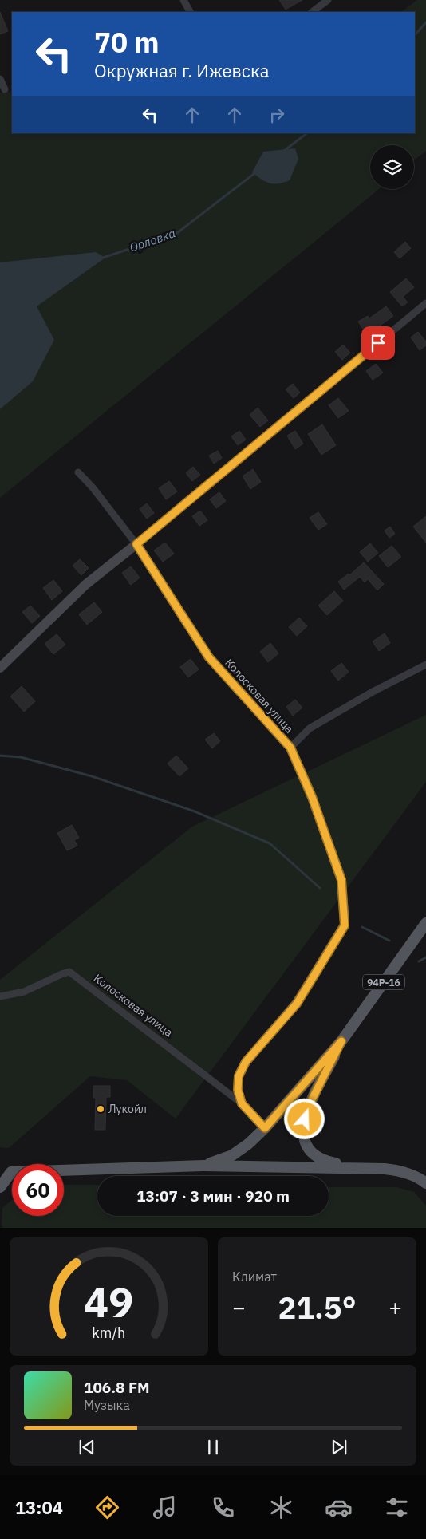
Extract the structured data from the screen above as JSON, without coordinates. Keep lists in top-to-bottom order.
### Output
{
  "streets": {
    "main road": ["94Р-16"],
    "street": ["Колосковая улица"]
  },
  "crossings": [
    ["Колосковая улица", "94Р-16"]
  ],
  "water": ["Орловка"],
  "places": ["Лукойл"],
  "page": {
    "turn": ["70 m", "Окружная г. Ижевска"],
    "limit": "60",
    "trip": "13:07 · 3 мин · 920 m",
    "tile": "Климат",
    "heat": ["−", "21.5°", "+"],
    "song": ["106.8 FM", "Музыка"],
    "tabs": "13:04",
    "gauge": ["49", "km/h"]
  }
}
